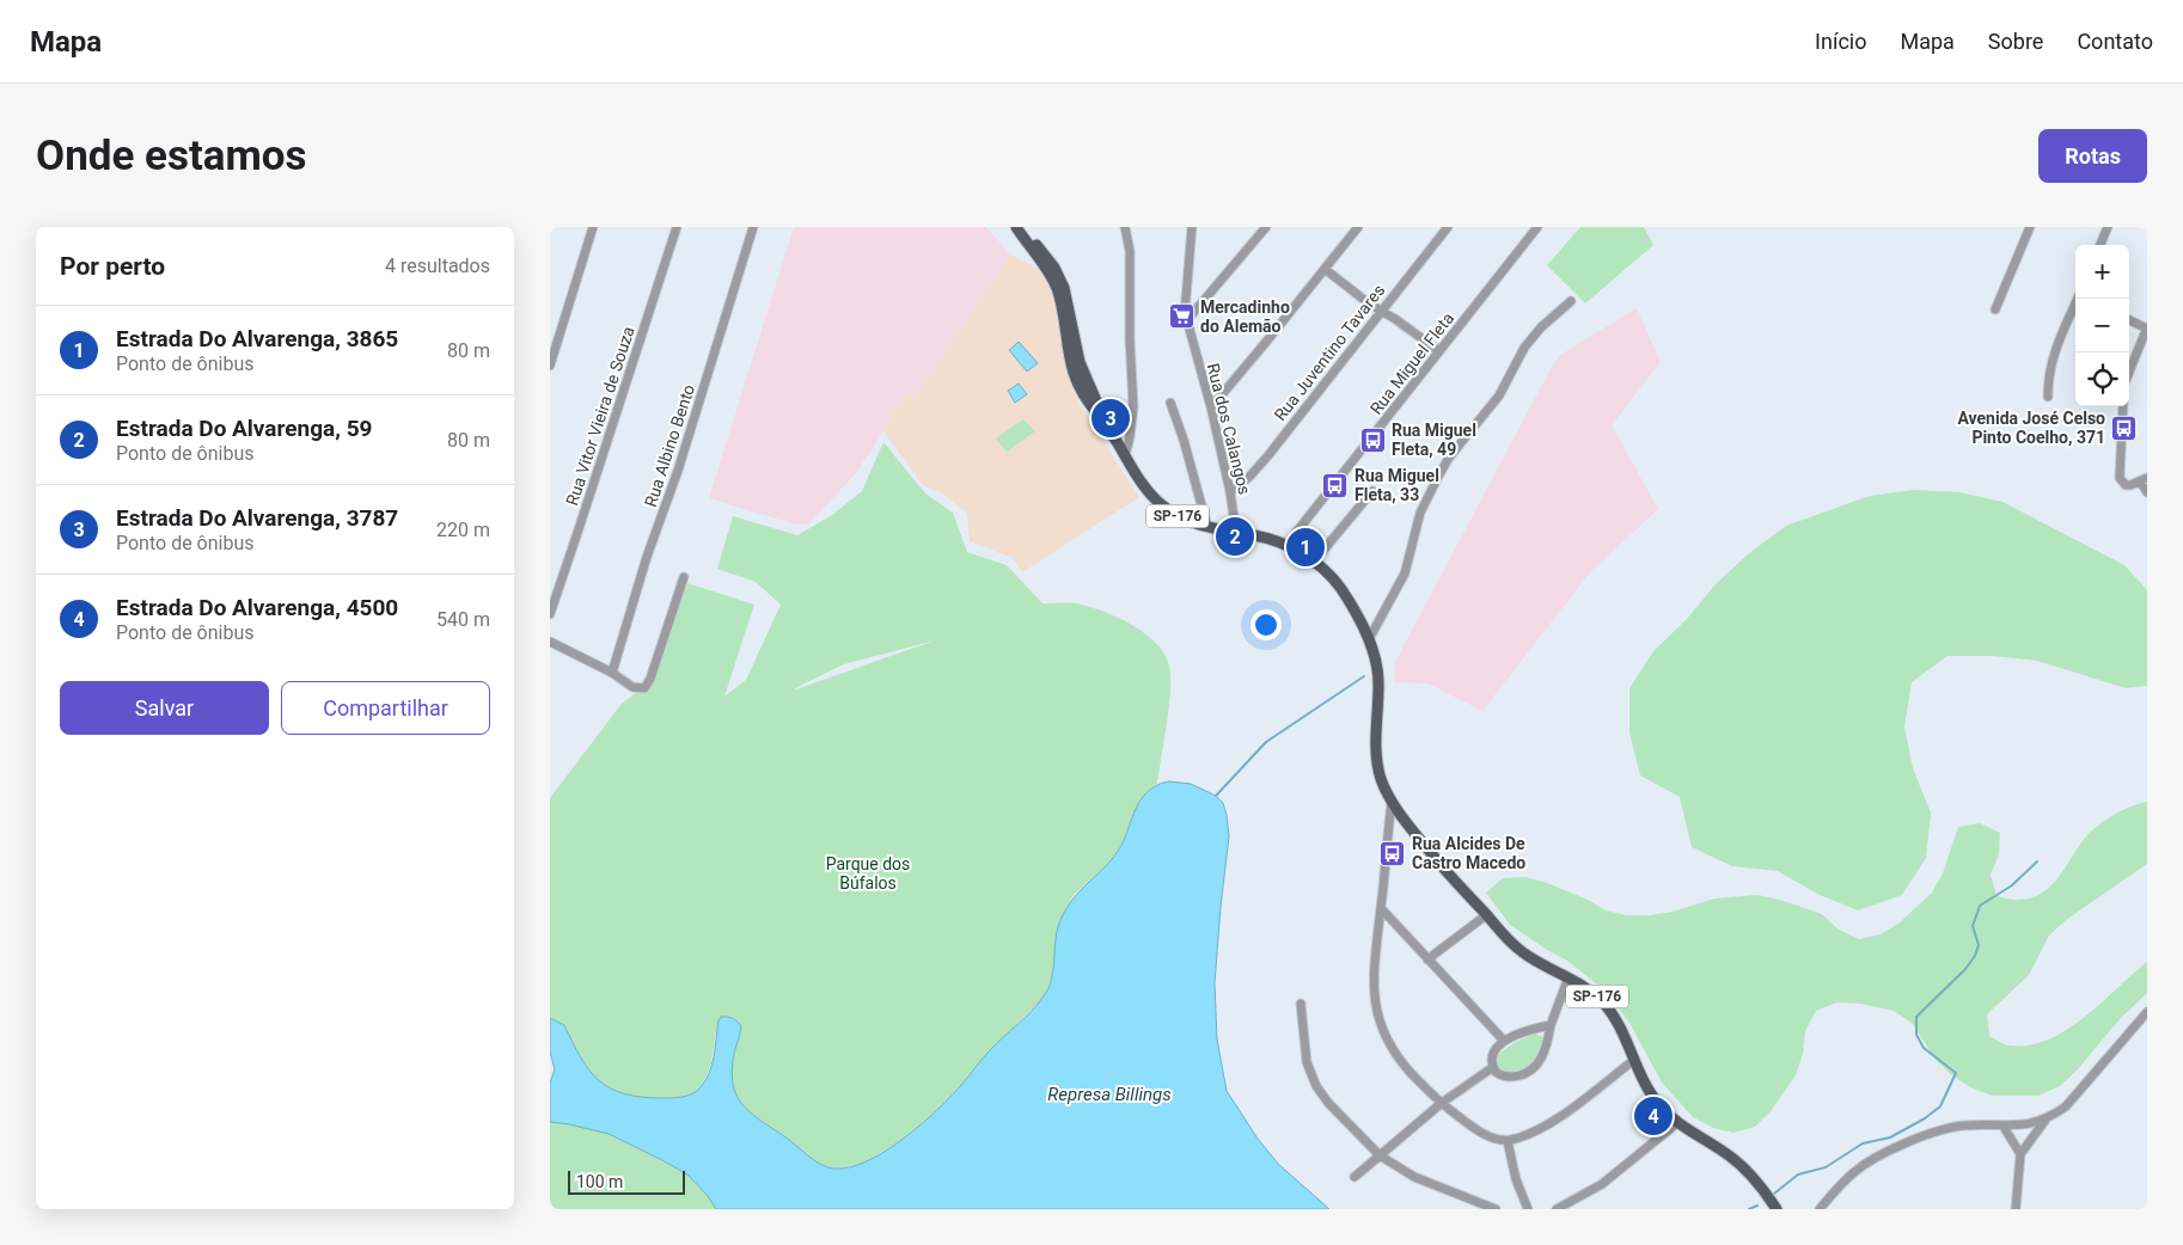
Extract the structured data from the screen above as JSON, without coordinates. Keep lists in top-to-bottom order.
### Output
{
  "streets": {
    "main road": ["SP-176"],
    "street": [
      "Rua Juventino Tavares",
      "Rua Miguel Fleta",
      "Rua Vitor Vieira de Souza",
      "Rua dos Calangos",
      "Rua Albino Bento"
    ]
  },
  "crossings": [
    ["Rua Juventino Tavares", "Rua dos Calangos"],
    ["Rua Miguel Fleta", "SP-176"],
    ["Rua dos Calangos", "SP-176"]
  ],
  "water": ["Represa Billings"],
  "parks": ["Parque dos Búfalos"],
  "places": {
    "supermarket": ["Mercadinho do Alemão"],
    "bus stop": [
      "Avenida José Celso Pinto Coelho, 371",
      "Rua Miguel Fleta, 49",
      "Rua Miguel Fleta, 33",
      "Rua Alcides De Castro Macedo"
    ]
  },
  "scale_bar": "100 m",
  "page": {
    "header": "Mapa",
    "nav": [
      "Início",
      "Mapa",
      "Sobre",
      "Contato"
    ],
    "buttons": [
      "Rotas",
      ["Salvar", "Compartilhar"]
    ],
    "title": "Onde estamos",
    "heading": ["Por perto", "4 resultados"],
    "map_buttons": ["+", "−"],
    "list": [
      {
        "mark": "1",
        "name": "Estrada Do Alvarenga, 3865",
        "note": "Ponto de ônibus",
        "value": "80 m"
      },
      {
        "mark": "2",
        "name": "Estrada Do Alvarenga, 59",
        "note": "Ponto de ônibus",
        "value": "80 m"
      },
      {
        "mark": "3",
        "name": "Estrada Do Alvarenga, 3787",
        "note": "Ponto de ônibus",
        "value": "220 m"
      },
      {
        "mark": "4",
        "name": "Estrada Do Alvarenga, 4500",
        "note": "Ponto de ônibus",
        "value": "540 m"
      }
    ],
    "pins": [
      "3",
      "2",
      "1",
      "4"
    ],
    "scale": "100 m"
  }
}
